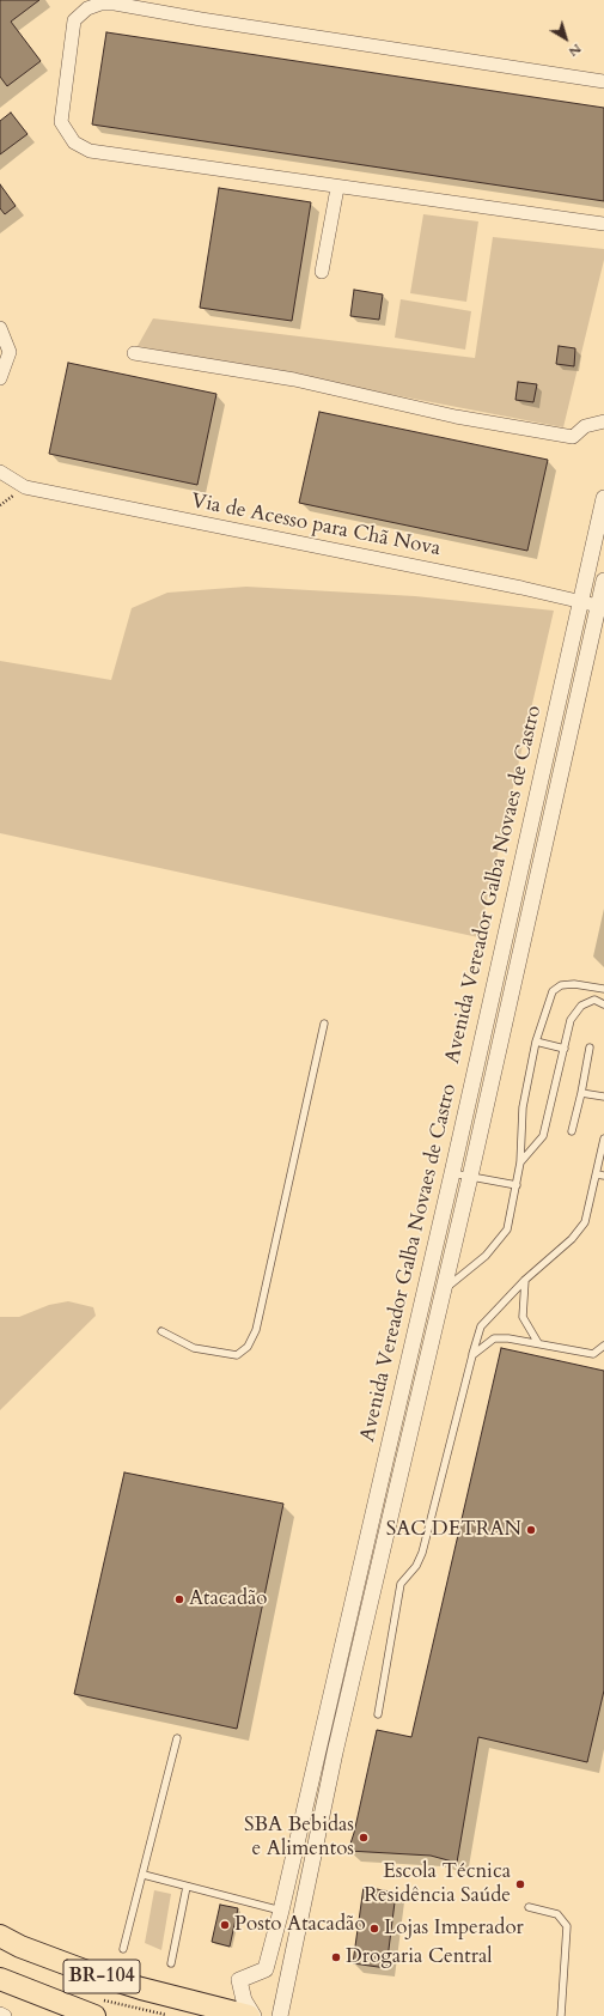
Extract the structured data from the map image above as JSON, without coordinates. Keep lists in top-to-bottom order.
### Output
{
  "streets": {
    "highway": ["BR-104"],
    "street": ["Via de Acesso para Chã Nova", "Avenida Vereador Galba Novaes de Castro"]
  },
  "crossings": [
    ["Via de Acesso para Chã Nova", "Avenida Vereador Galba Novaes de Castro"]
  ],
  "places": [
    "SAC DETRAN",
    "Atacadão",
    "SBA Bebidas e Alimentos",
    "Escola Técnica Residência Saúde",
    "Posto Atacadão",
    "Lojas Imperador",
    "Drogaria Central"
  ],
  "north": "bottom right"
}
